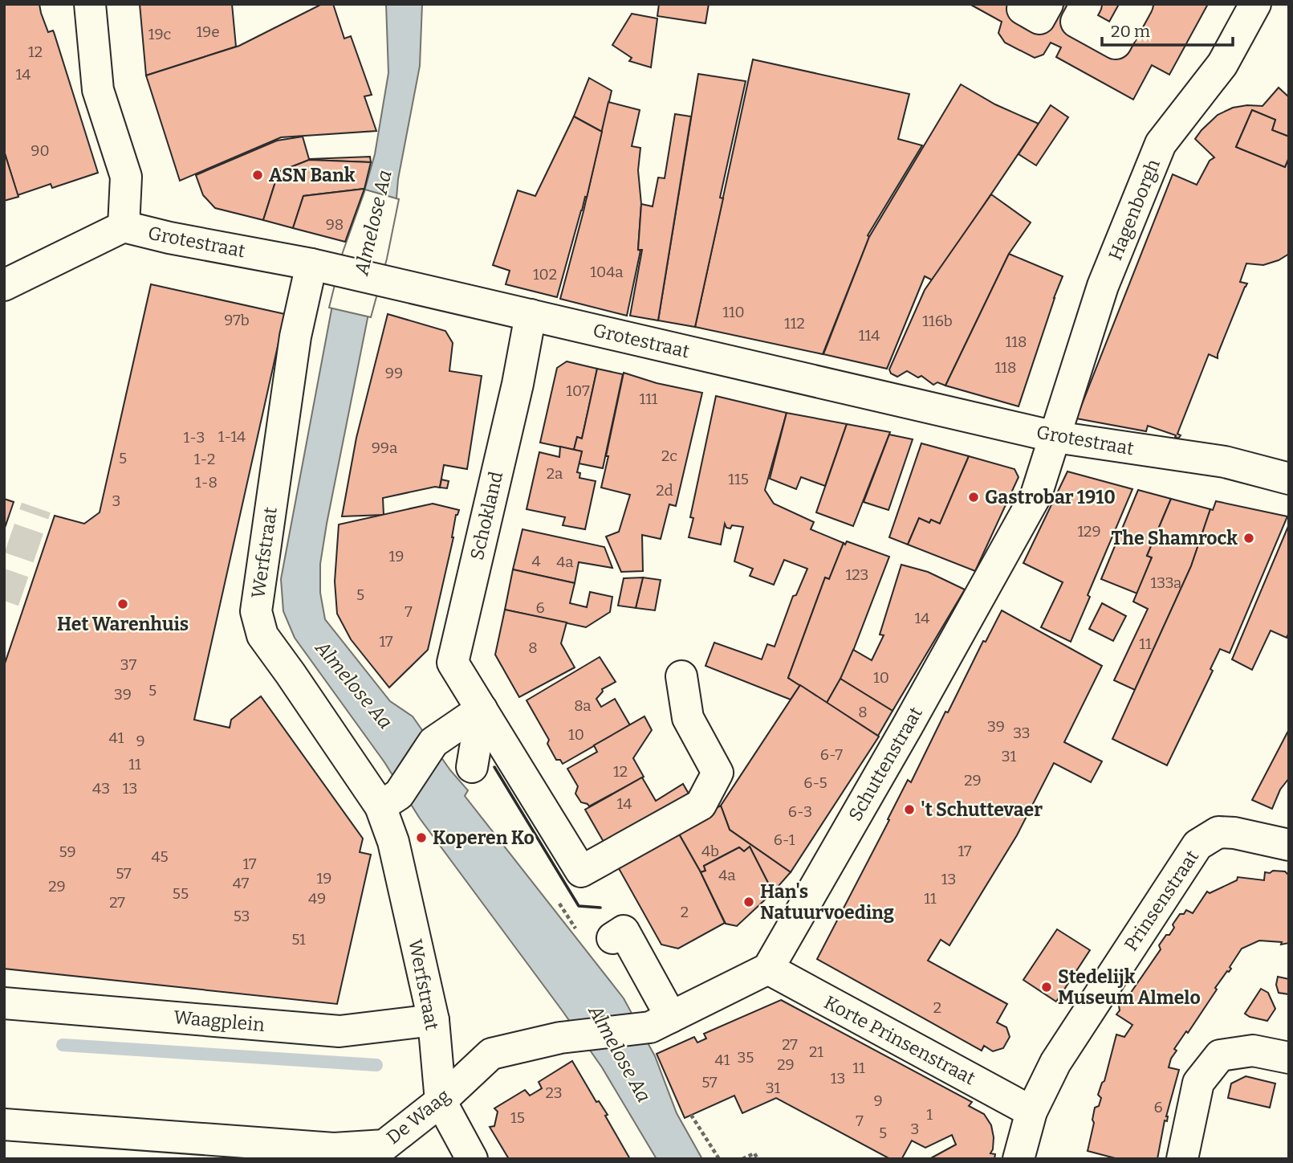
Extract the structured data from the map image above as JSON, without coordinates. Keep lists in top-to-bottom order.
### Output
{
  "streets": {
    "street": [
      "Hagenborgh",
      "Grotestraat",
      "Schokland",
      "Werfstraat",
      "Schuttenstraat",
      "Prinsenstraat",
      "Waagplein",
      "Korte Prinsenstraat",
      "De Waag"
    ]
  },
  "crossings": [
    ["Hagenborgh", "Grotestraat"],
    ["Hagenborgh", "Schuttenstraat"],
    ["Grotestraat", "Schokland"],
    ["Grotestraat", "Werfstraat"],
    ["Grotestraat", "Schuttenstraat"],
    ["Werfstraat", "Waagplein"],
    ["Werfstraat", "De Waag"],
    ["Schuttenstraat", "Korte Prinsenstraat"],
    ["Prinsenstraat", "Korte Prinsenstraat"]
  ],
  "water": ["Almelose Aa"],
  "places": [
    "ASN Bank",
    "Gastrobar 1910",
    "The Shamrock",
    "Het Warenhuis",
    "'t Schuttevaer",
    "Koperen Ko",
    "Han's Natuurvoeding",
    "Stedelijk Museum Almelo"
  ],
  "house_numbers": [
    "19e",
    "19c",
    "12",
    "14",
    "90",
    "98",
    "104a",
    "102",
    "110",
    "97b",
    "116b",
    "112",
    "114",
    "118",
    "118",
    "99",
    "107",
    "111",
    "1-14",
    "1-3",
    "99a",
    "2c",
    "5",
    "1-2",
    "2a",
    "115",
    "1-8",
    "2d",
    "3",
    "129",
    "19",
    "4",
    "4a",
    "123",
    "133a",
    "5",
    "6",
    "7",
    "14",
    "17",
    "11",
    "8",
    "37",
    "10",
    "5",
    "39",
    "8a",
    "8",
    "39",
    "33",
    "10",
    "41",
    "9",
    "6-7",
    "31",
    "11",
    "12",
    "29",
    "6-5",
    "43",
    "13",
    "14",
    "6-3",
    "6-1",
    "4b",
    "17",
    "59",
    "45",
    "17",
    "57",
    "4a",
    "19",
    "13",
    "47",
    "29",
    "55",
    "49",
    "11",
    "27",
    "2",
    "53",
    "51",
    "2",
    "27",
    "21",
    "35",
    "41",
    "29",
    "11",
    "13",
    "57",
    "31",
    "23",
    "9",
    "6",
    "1",
    "15",
    "7",
    "3",
    "5"
  ],
  "scale_bar": "20 m"
}
